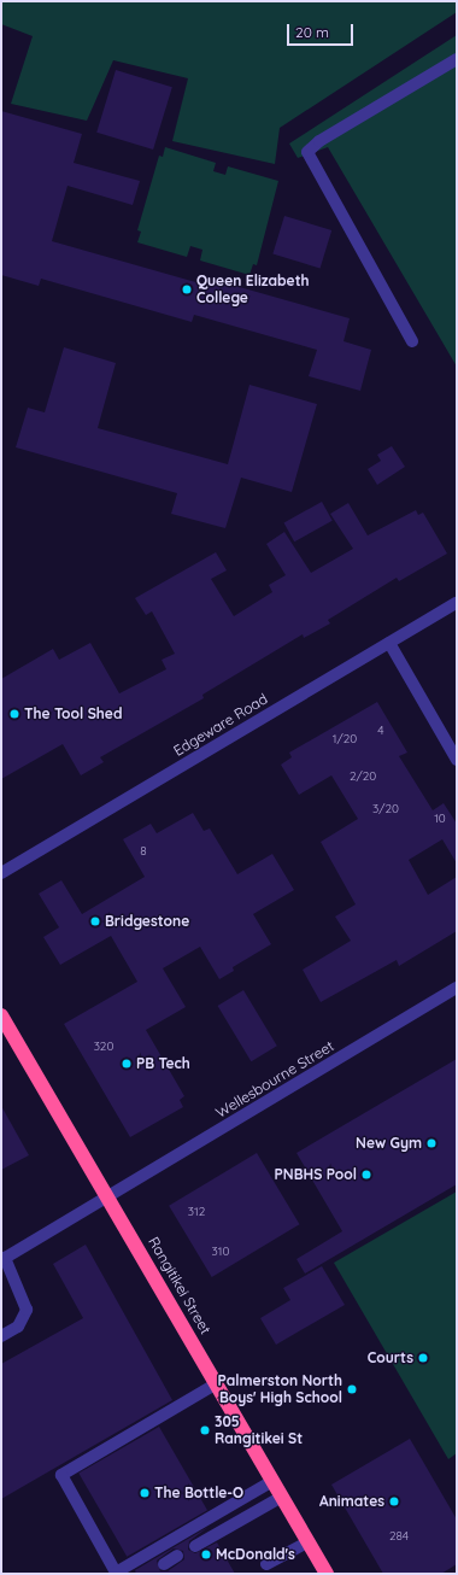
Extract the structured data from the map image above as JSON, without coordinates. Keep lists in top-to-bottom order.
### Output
{
  "streets": {
    "highway": ["Rangitikei Street"],
    "street": ["Edgeware Road", "Wellesbourne Street"]
  },
  "crossings": [
    ["Wellesbourne Street", "Rangitikei Street"]
  ],
  "places": [
    "Queen Elizabeth College",
    "The Tool Shed",
    "Bridgestone",
    "PB Tech",
    "New Gym",
    "PNBHS Pool",
    "Courts",
    "Palmerston North Boys' High School",
    "305 Rangitikei St",
    "The Bottle-O",
    "Animates",
    "McDonald's"
  ],
  "house_numbers": [
    "4",
    "1/20",
    "2/20",
    "3/20",
    "10",
    "8",
    "320",
    "312",
    "310",
    "284"
  ],
  "scale_bar": "20 m"
}
